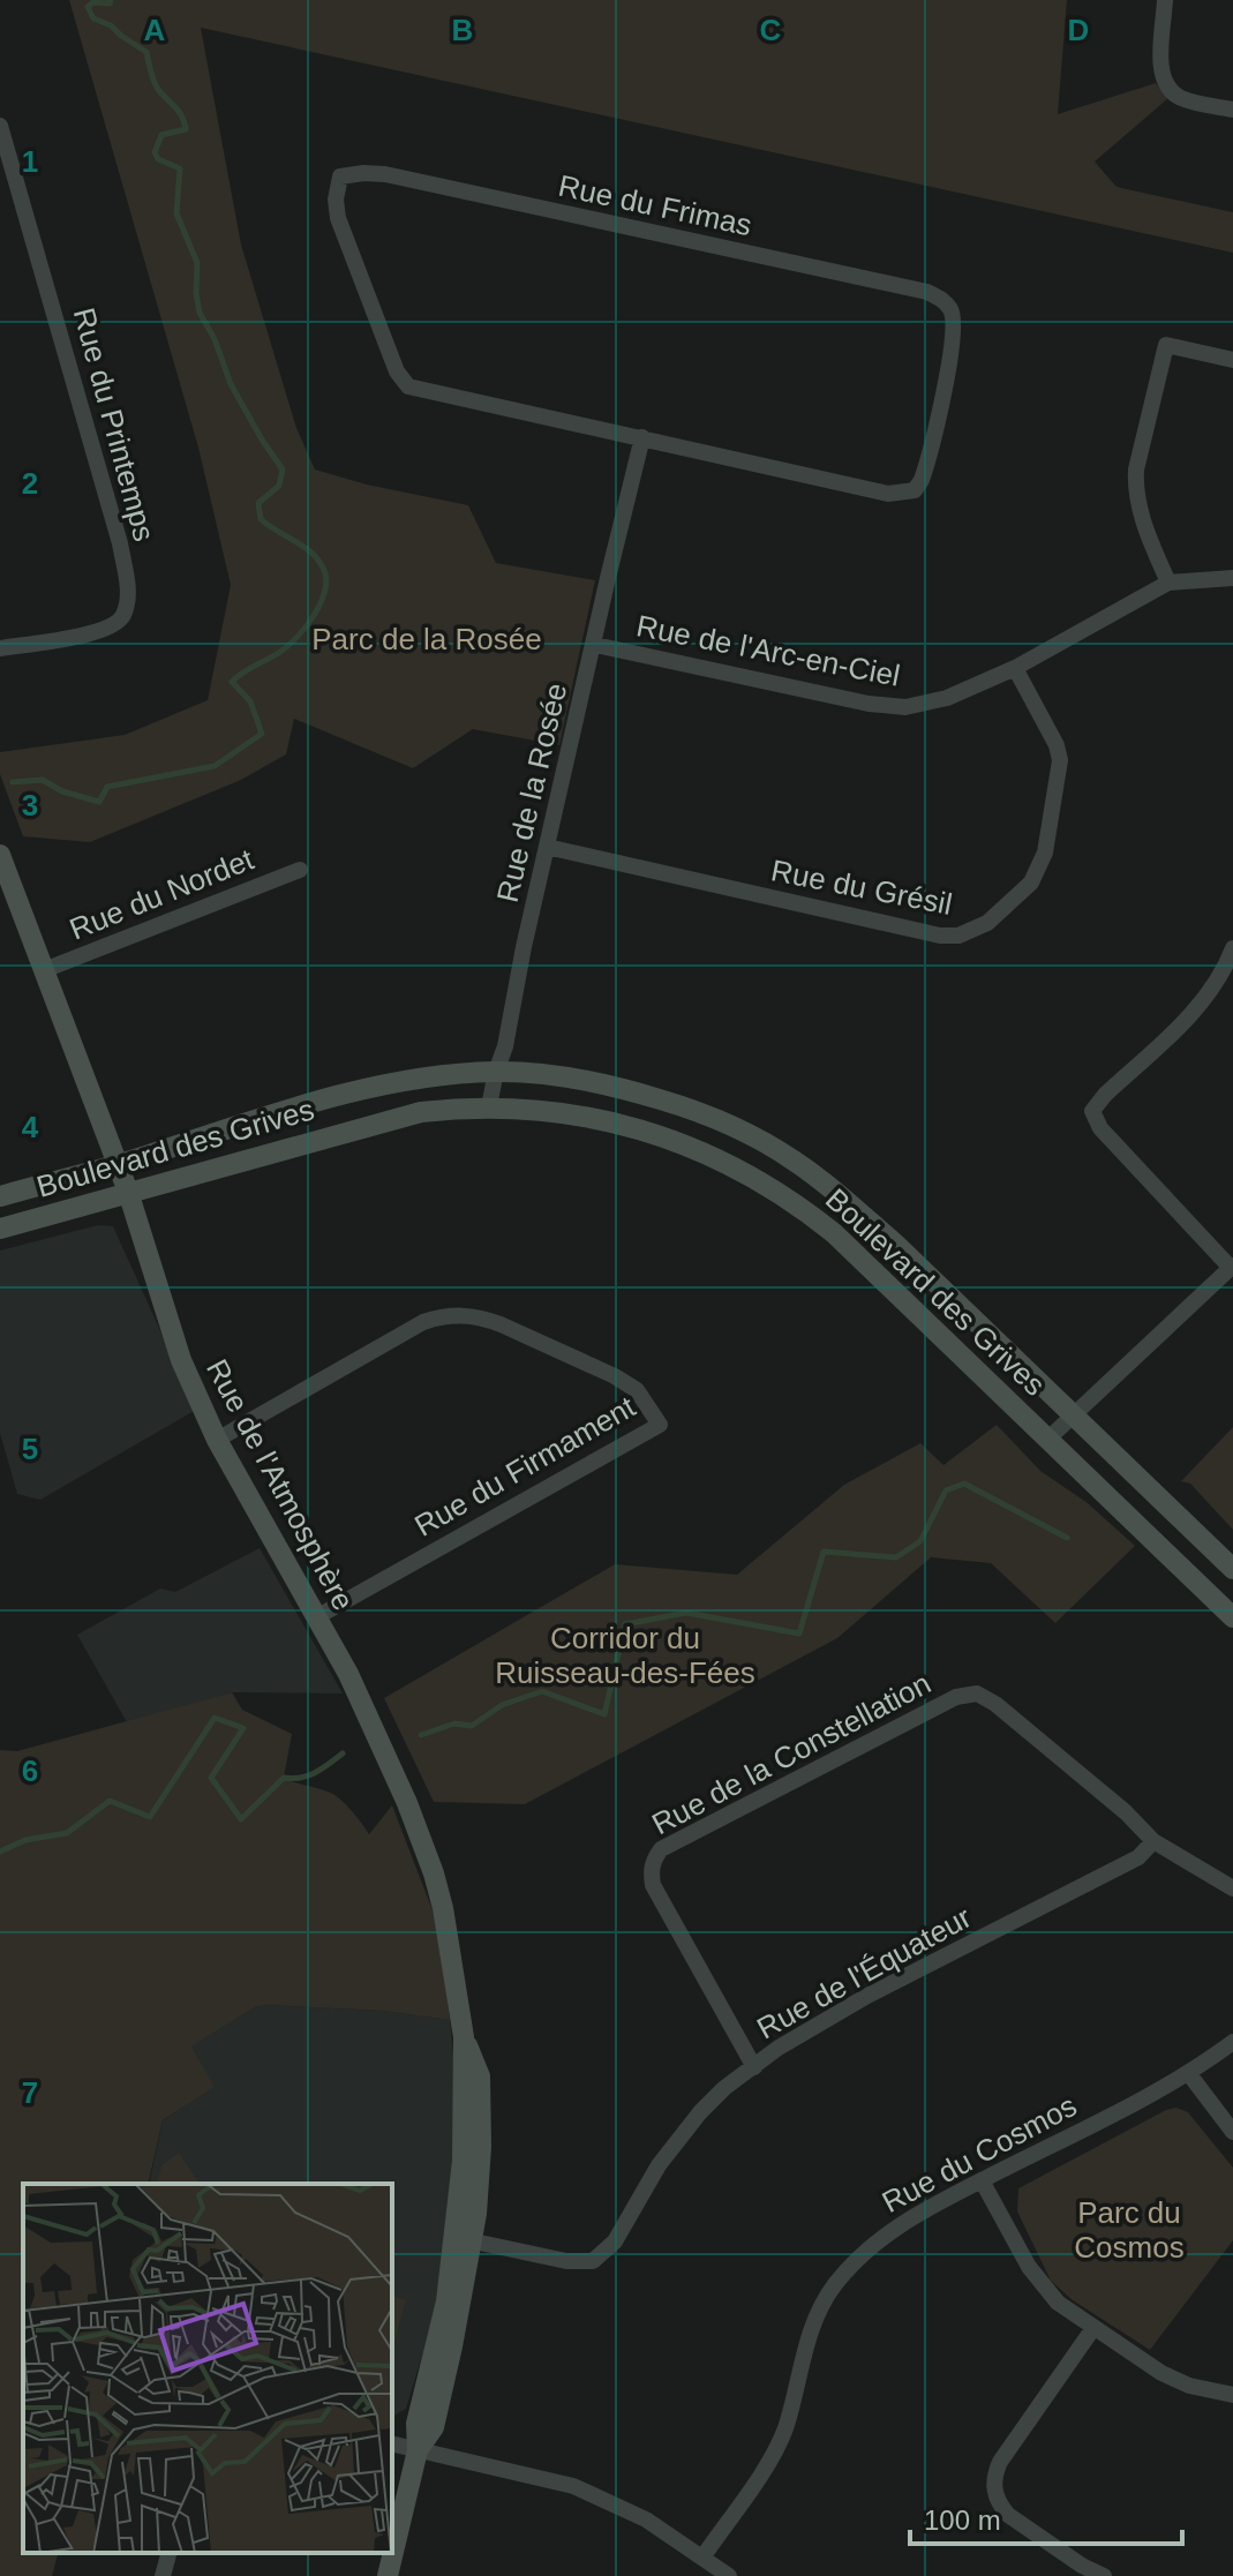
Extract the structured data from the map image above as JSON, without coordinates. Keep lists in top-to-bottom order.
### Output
{
  "streets": {
    "street": [
      "Rue du Frimas",
      "Rue du Printemps",
      "Rue de l'Arc-en-Ciel",
      "Rue de la Rosée",
      "Rue du Grésil",
      "Rue du Nordet",
      "Boulevard des Grives",
      "Rue du Firmament",
      "Rue de l'Atmosphère",
      "Rue de la Constellation",
      "Rue de l'Équateur",
      "Rue du Cosmos"
    ]
  },
  "crossings": [
    ["Rue du Frimas", "Rue de la Rosée"],
    ["Rue de l'Arc-en-Ciel", "Rue de la Rosée"],
    ["Rue de l'Arc-en-Ciel", "Rue du Grésil"],
    ["Rue de la Rosée", "Rue du Grésil"],
    ["Rue de la Rosée", "Boulevard des Grives"],
    ["Rue du Nordet", "Rue de l'Atmosphère"],
    ["Boulevard des Grives", "Rue de l'Atmosphère"],
    ["Rue du Firmament", "Rue de l'Atmosphère"],
    ["Rue de l'Atmosphère", "Rue de l'Équateur"],
    ["Rue de la Constellation", "Rue de l'Équateur"]
  ],
  "parks": ["Parc de la Rosée", "Corridor du Ruisseau-des-Fées", "Parc du Cosmos"],
  "scale_bar": "100 m",
  "grid": {
    "columns": [
      "A",
      "B",
      "C",
      "D"
    ],
    "rows": [
      "1",
      "2",
      "3",
      "4",
      "5",
      "6",
      "7"
    ]
  }
}
